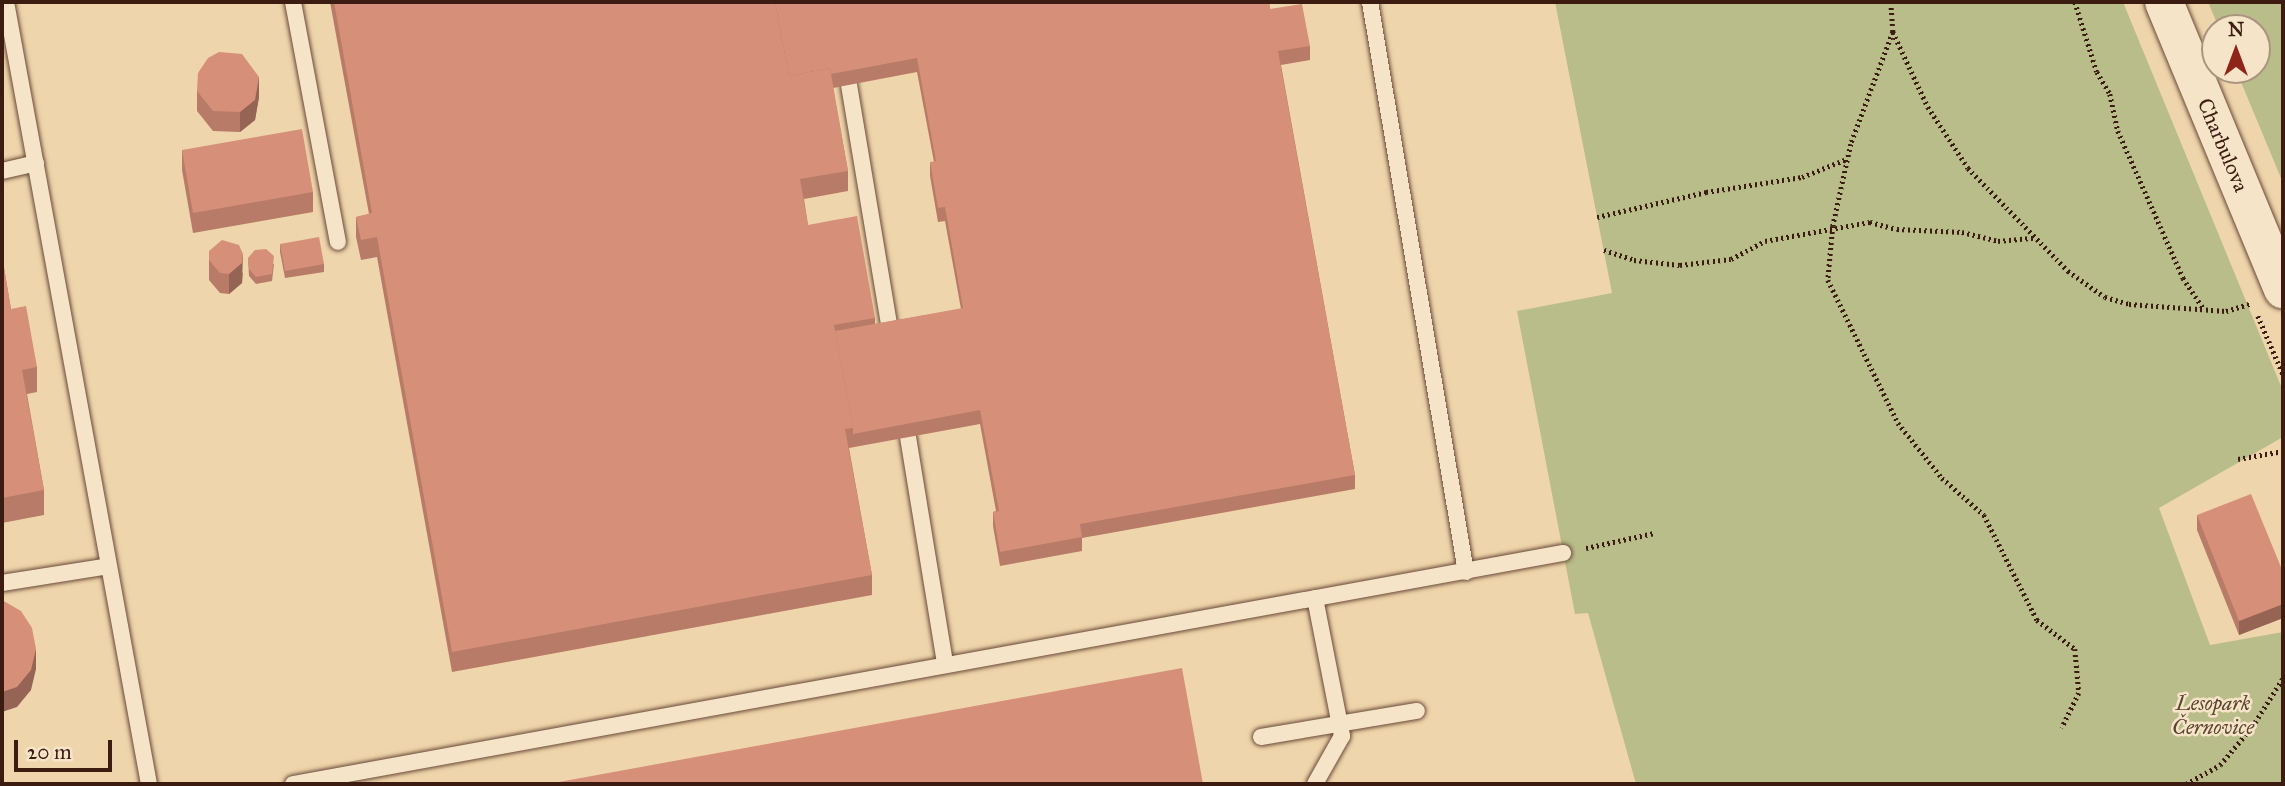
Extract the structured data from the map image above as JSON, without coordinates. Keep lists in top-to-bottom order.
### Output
{
  "streets": {
    "street": ["Charbulova"]
  },
  "parks": ["Lesopark Černovice"],
  "scale_bar": "20 m",
  "north": "top"
}
